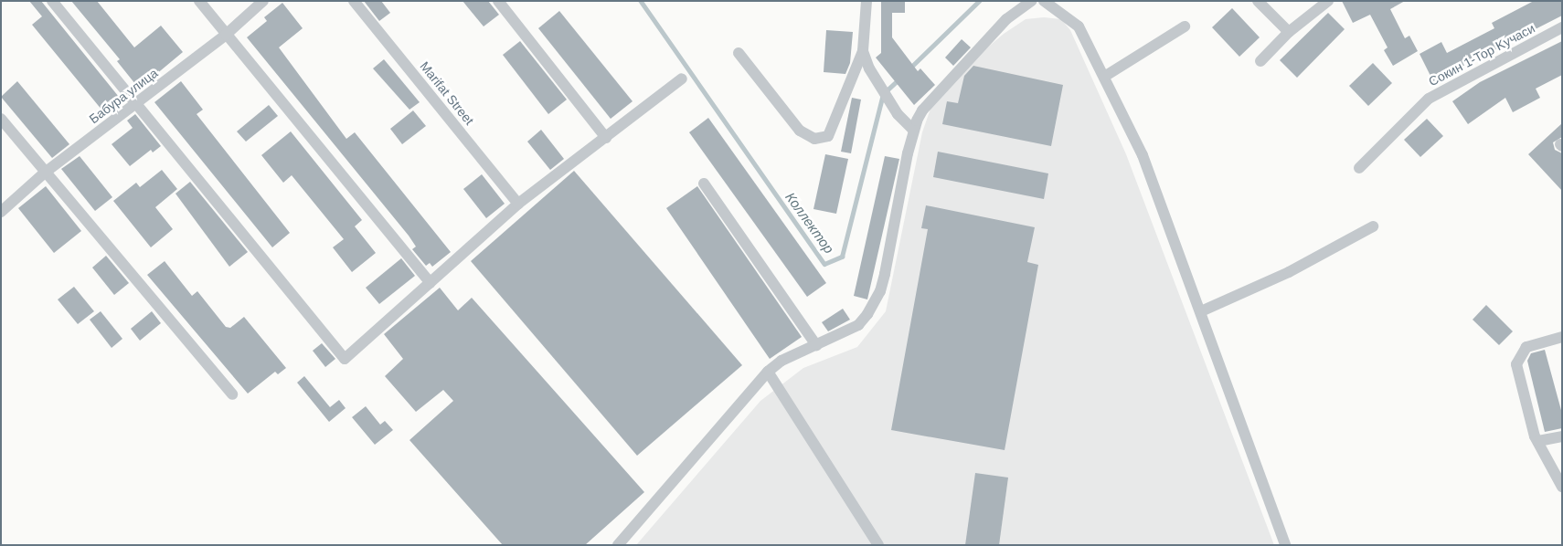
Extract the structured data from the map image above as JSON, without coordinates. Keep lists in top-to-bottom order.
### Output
{
  "streets": {
    "street": ["Сокин 1-Тор Kучаси", "Marifat Street", "Бабура улица"]
  },
  "water": ["Коллектор"]
}
